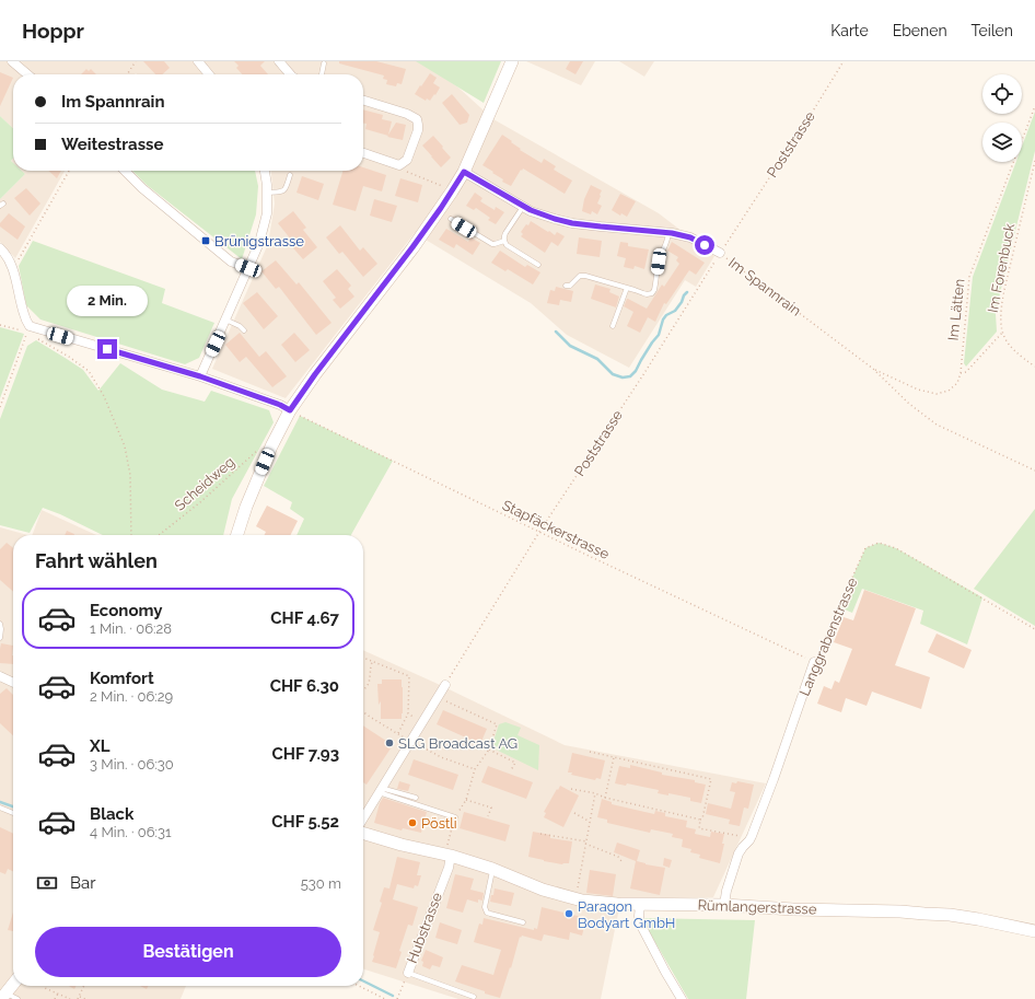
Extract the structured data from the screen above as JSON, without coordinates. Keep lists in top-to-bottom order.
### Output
{
  "streets": {
    "street": [
      "Im Spannrain",
      "Langgrabenstrasse",
      "Rümlangerstrasse",
      "Hubstrasse"
    ],
    "path": [
      "Poststrasse",
      "Im Forenbuck",
      "Im Lätten",
      "Scheidweg",
      "Stapfäckerstrasse"
    ]
  },
  "crossings": [
    ["Poststrasse", "Im Spannrain"],
    ["Poststrasse", "Stapfäckerstrasse"],
    ["Im Spannrain", "Im Lätten"],
    ["Stapfäckerstrasse", "Langgrabenstrasse"],
    ["Langgrabenstrasse", "Rümlangerstrasse"],
    ["Rümlangerstrasse", "Hubstrasse"]
  ],
  "places": {
    "transit": ["Brünigstrasse"],
    "other": ["SLG Broadcast AG", "Pöstli", "Paragon Bodyart GmbH"]
  },
  "page": {
    "header": "Hoppr",
    "nav": ["Karte", "Ebenen", "Teilen"],
    "banner": ["Im Spannrain", "Weitestrasse"],
    "bubble": "2 Min.",
    "heading": "Fahrt wählen",
    "list": [
      {
        "name": "Economy",
        "note": "1 Min. · 06:28",
        "value": "CHF 4.67"
      },
      {
        "name": "Komfort",
        "note": "2 Min. · 06:29",
        "value": "CHF 6.30"
      },
      {
        "name": "XL",
        "note": "3 Min. · 06:30",
        "value": "CHF 7.93"
      },
      {
        "name": "Black",
        "note": "4 Min. · 06:31",
        "value": "CHF 5.52"
      }
    ],
    "pay": ["Bar", "530 m"],
    "buttons": "Bestätigen"
  }
}
